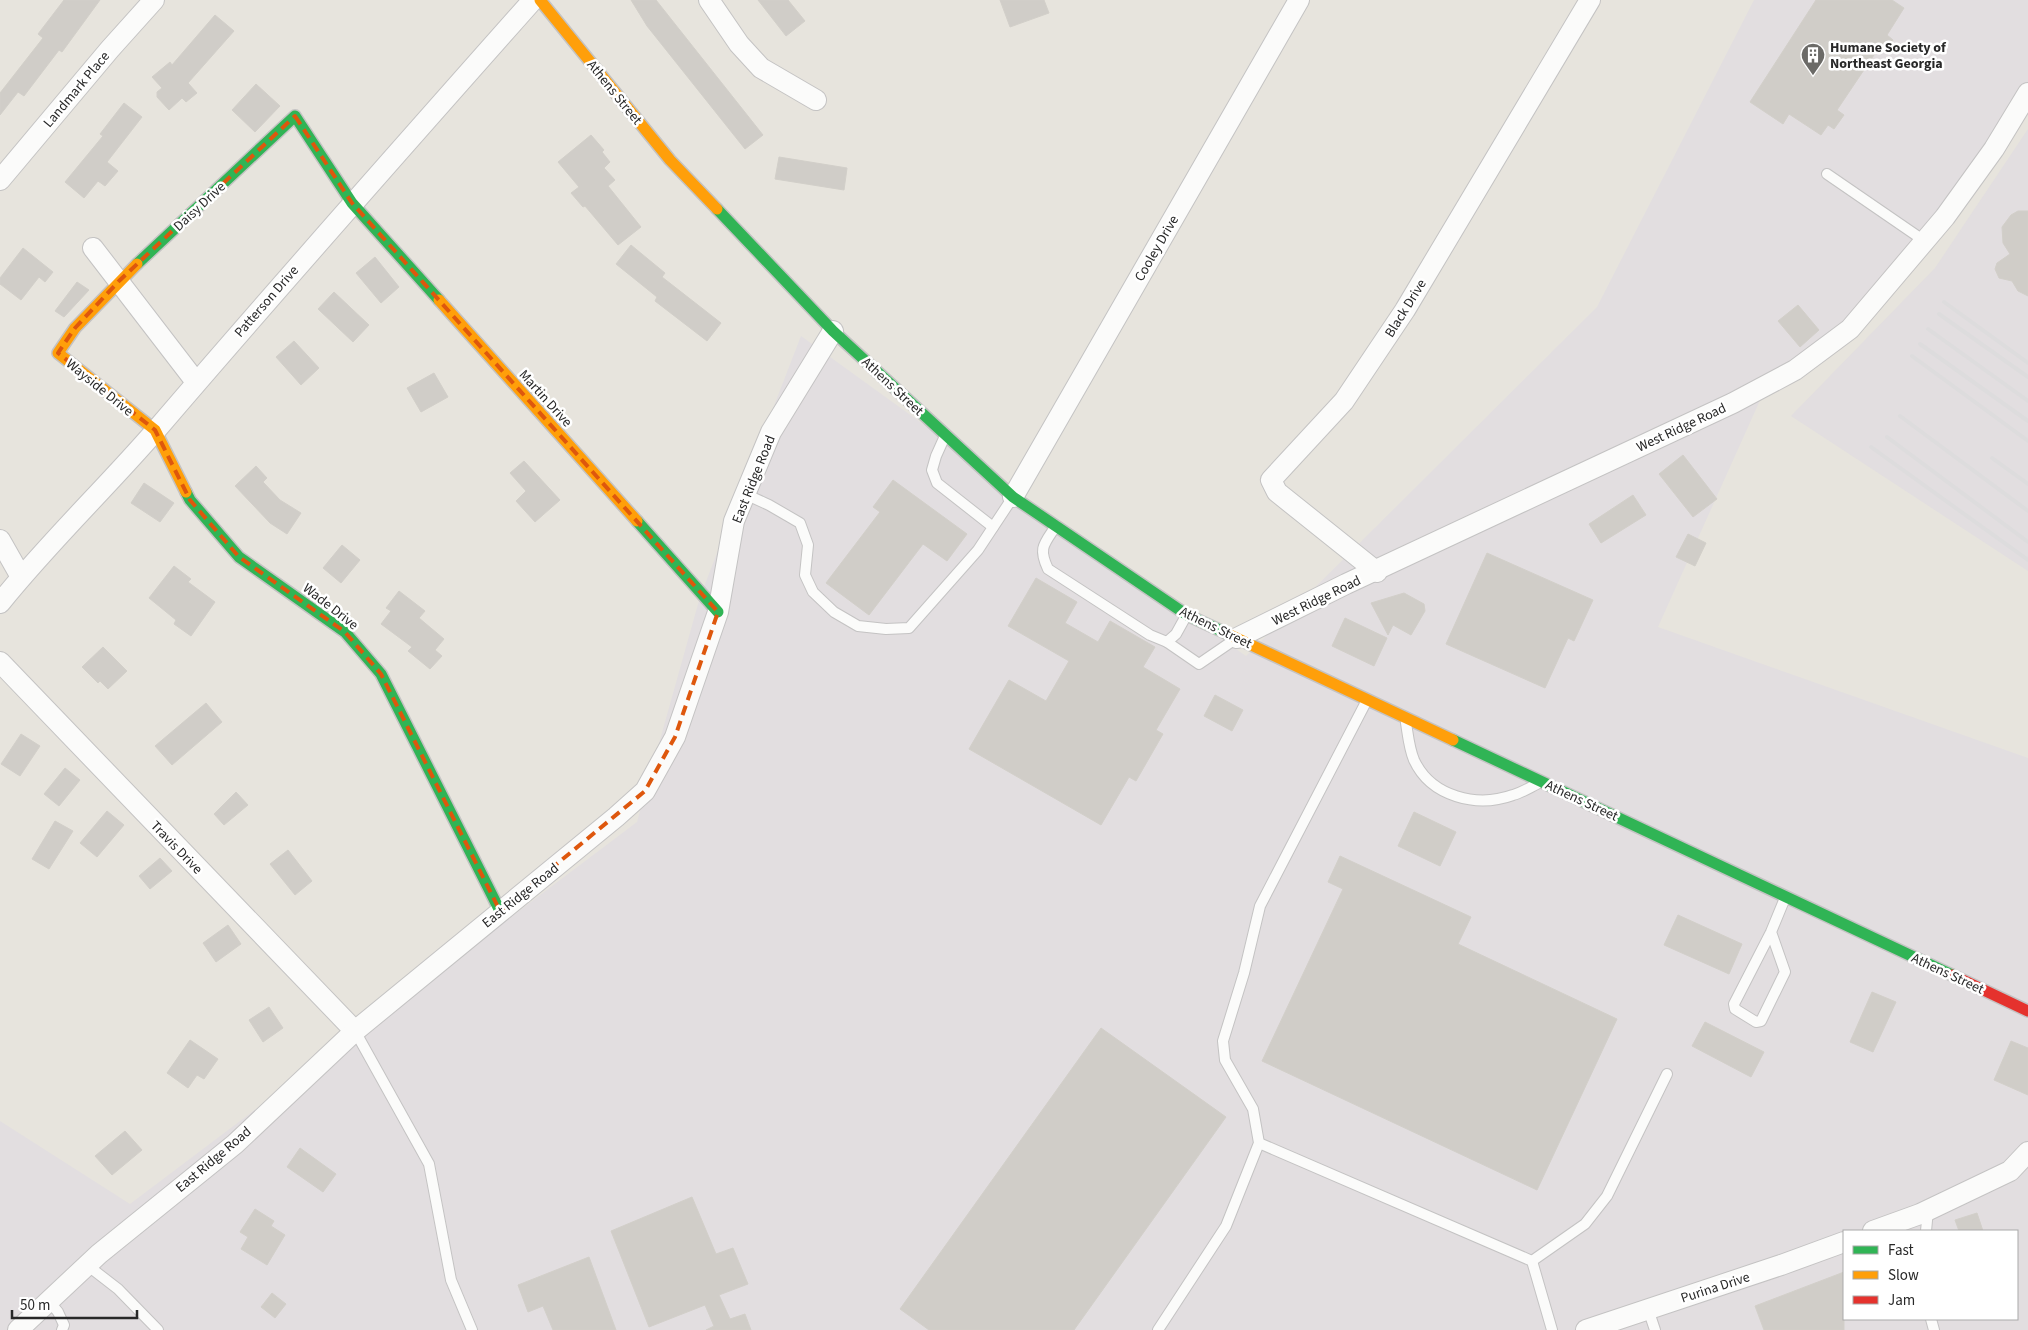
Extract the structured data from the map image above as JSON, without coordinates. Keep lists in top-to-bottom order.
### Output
{
  "streets": {
    "street": [
      "Landmark Place",
      "Athens Street",
      "Daisy Drive",
      "Cooley Drive",
      "Patterson Drive",
      "Black Drive",
      "Wayside Drive",
      "Martin Drive",
      "West Ridge Road",
      "East Ridge Road",
      "Wade Drive",
      "Travis Drive",
      "Purina Drive"
    ]
  },
  "crossings": [
    ["Athens Street", "Cooley Drive"],
    ["Athens Street", "West Ridge Road"],
    ["Athens Street", "East Ridge Road"],
    ["Daisy Drive", "Patterson Drive"],
    ["Daisy Drive", "Wayside Drive"],
    ["Daisy Drive", "Martin Drive"],
    ["Patterson Drive", "Wayside Drive"],
    ["Patterson Drive", "Martin Drive"],
    ["Patterson Drive", "Wade Drive"],
    ["Black Drive", "West Ridge Road"],
    ["Wayside Drive", "Wade Drive"],
    ["Martin Drive", "East Ridge Road"],
    ["East Ridge Road", "Wade Drive"],
    ["East Ridge Road", "Travis Drive"]
  ],
  "places": {
    "building": ["Humane Society of Northeast Georgia"]
  },
  "legend": ["Fast", "Slow", "Jam"],
  "scale_bar": "50 m"
}
